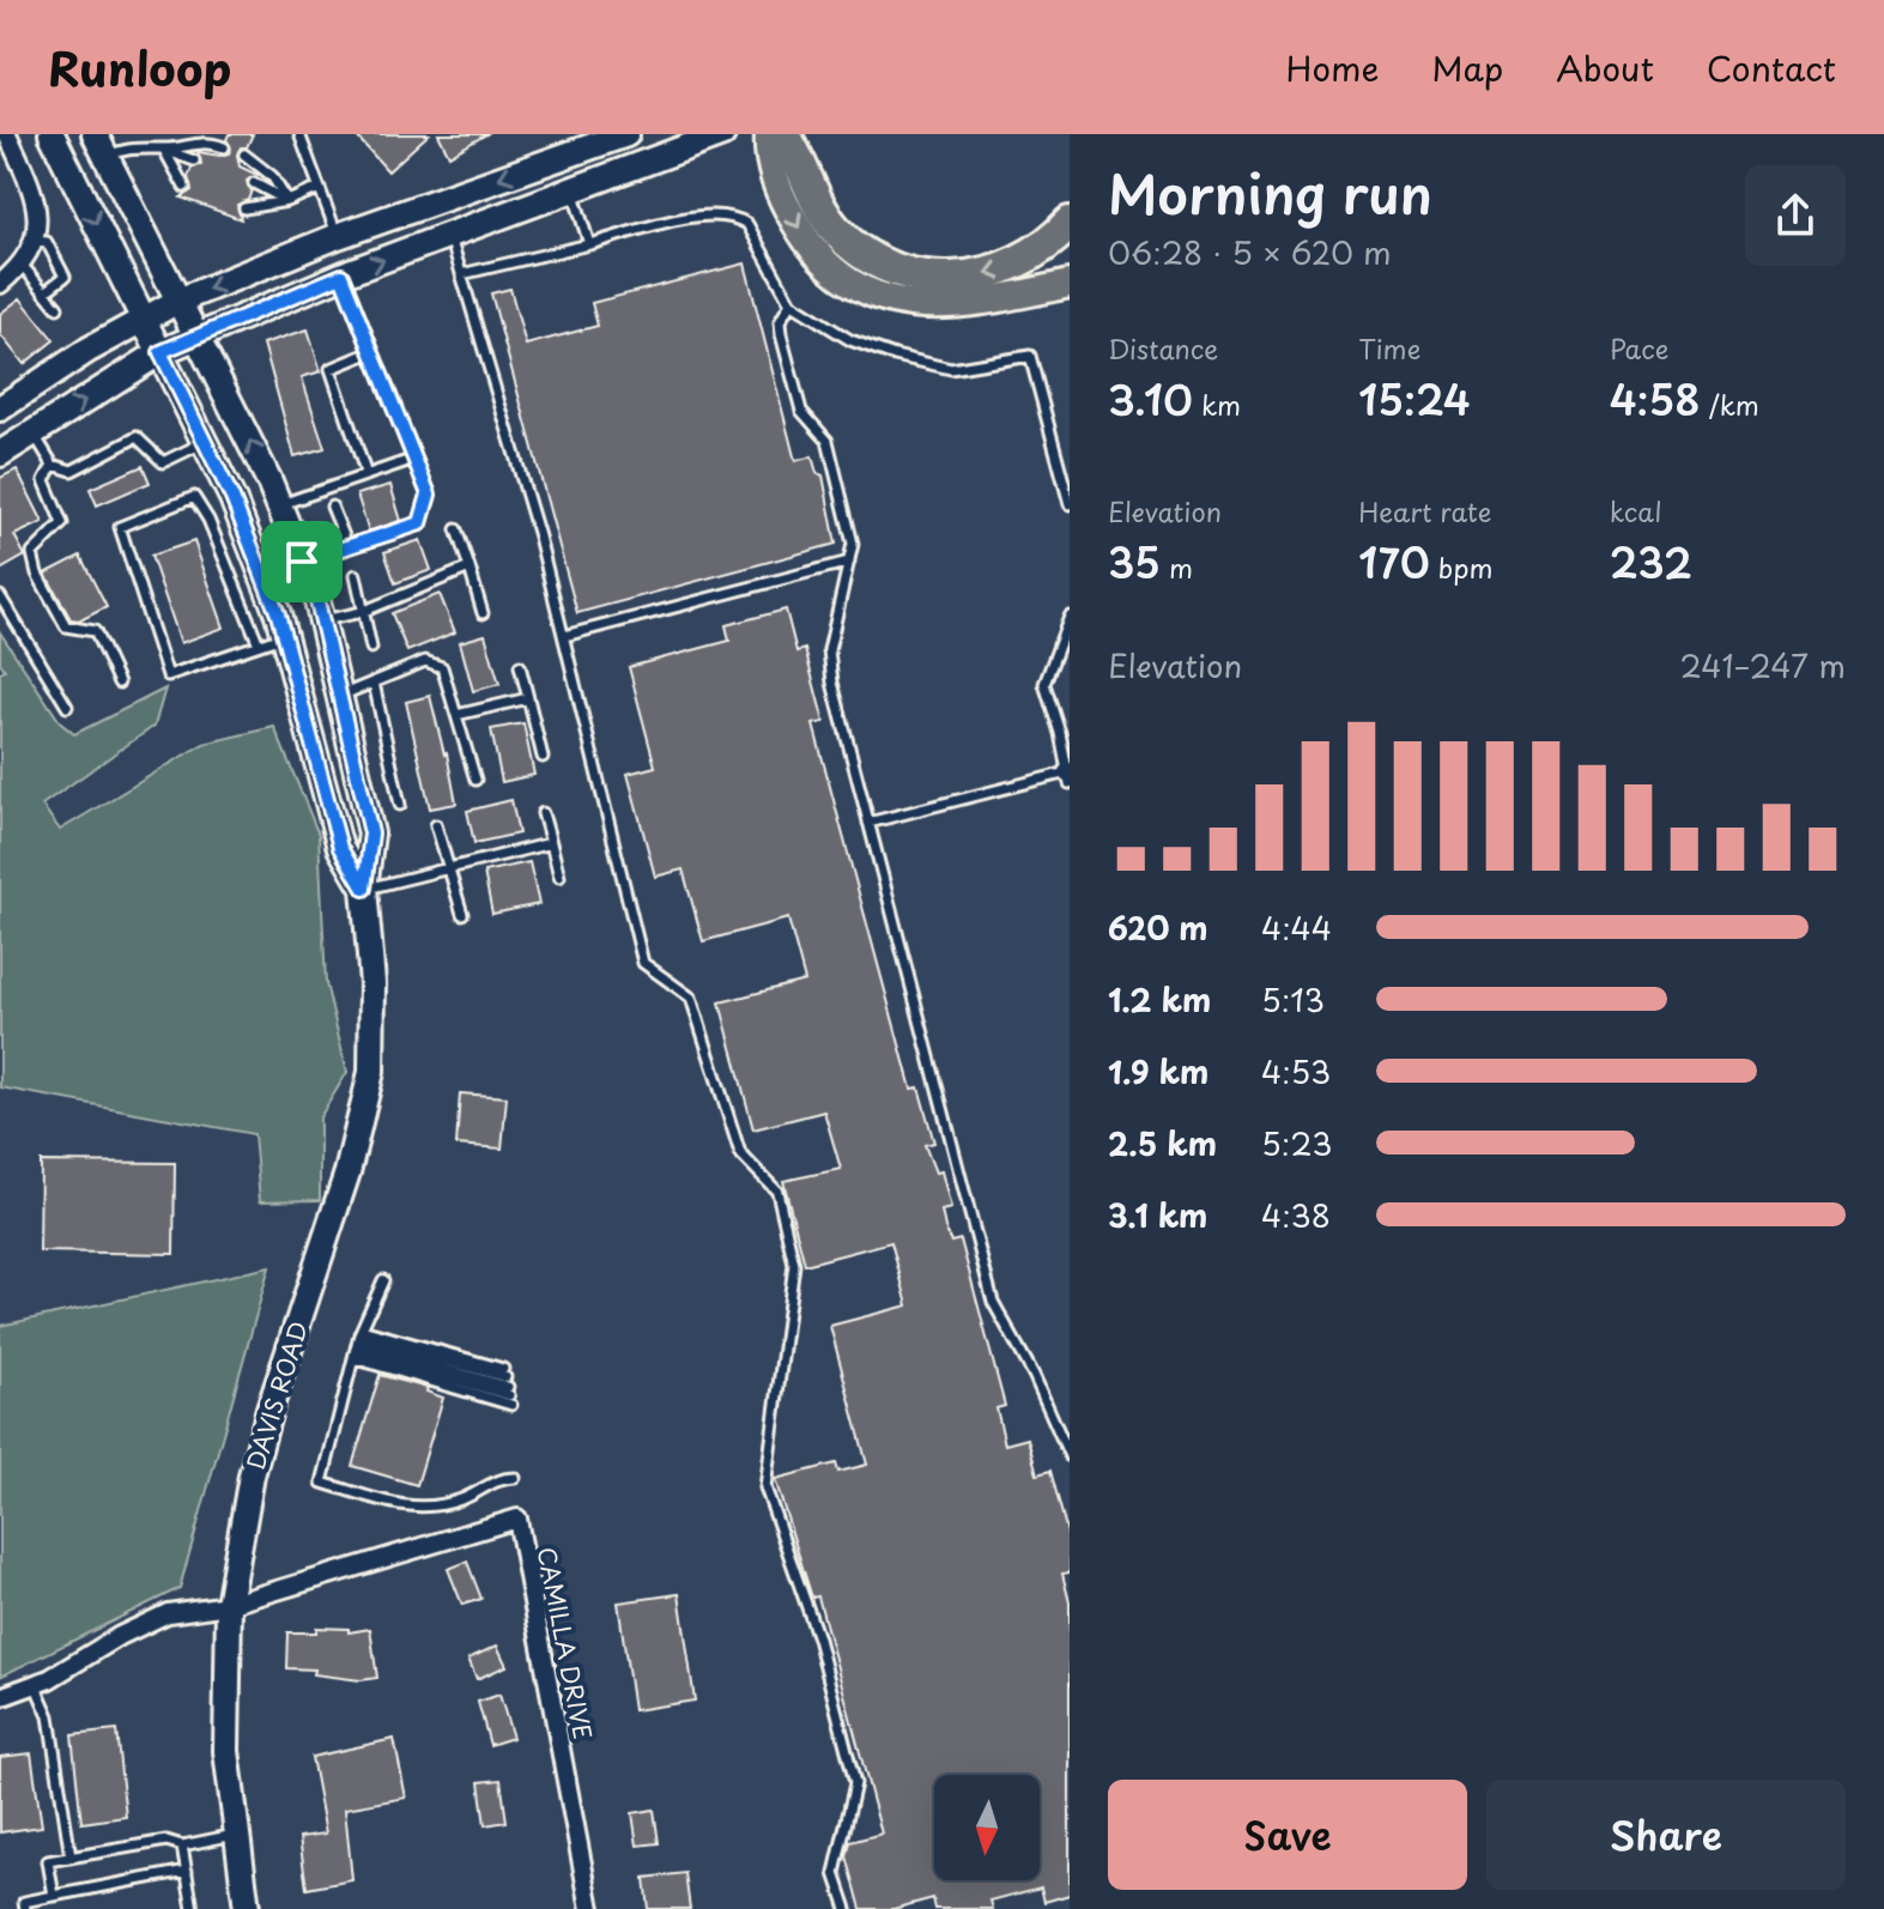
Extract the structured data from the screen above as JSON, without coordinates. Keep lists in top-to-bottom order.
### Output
{
  "streets": {
    "main road": ["DAVIS ROAD"],
    "street": ["CAMILLA DRIVE"]
  },
  "crossings": [
    ["DAVIS ROAD", "CAMILLA DRIVE"]
  ],
  "north": "bottom",
  "page": {
    "header": "Runloop",
    "nav": [
      "Home",
      "Map",
      "About",
      "Contact"
    ],
    "heading": ["Morning run", "06:28 · 5 × 620 m"],
    "stats": [
      ["Distance", "3.10 km"],
      ["Time", "15:24"],
      ["Pace", "4:58 /km"],
      ["Elevation", "35 m"],
      ["Heart rate", "170 bpm"],
      ["kcal", "232"]
    ],
    "chart": ["Elevation", "241–247 m"],
    "list": [
      {
        "name": "620 m",
        "note": "4:44"
      },
      {
        "name": "1.2 km",
        "note": "5:13"
      },
      {
        "name": "1.9 km",
        "note": "4:53"
      },
      {
        "name": "2.5 km",
        "note": "5:23"
      },
      {
        "name": "3.1 km",
        "note": "4:38"
      }
    ],
    "buttons": ["Save", "Share"]
  }
}
